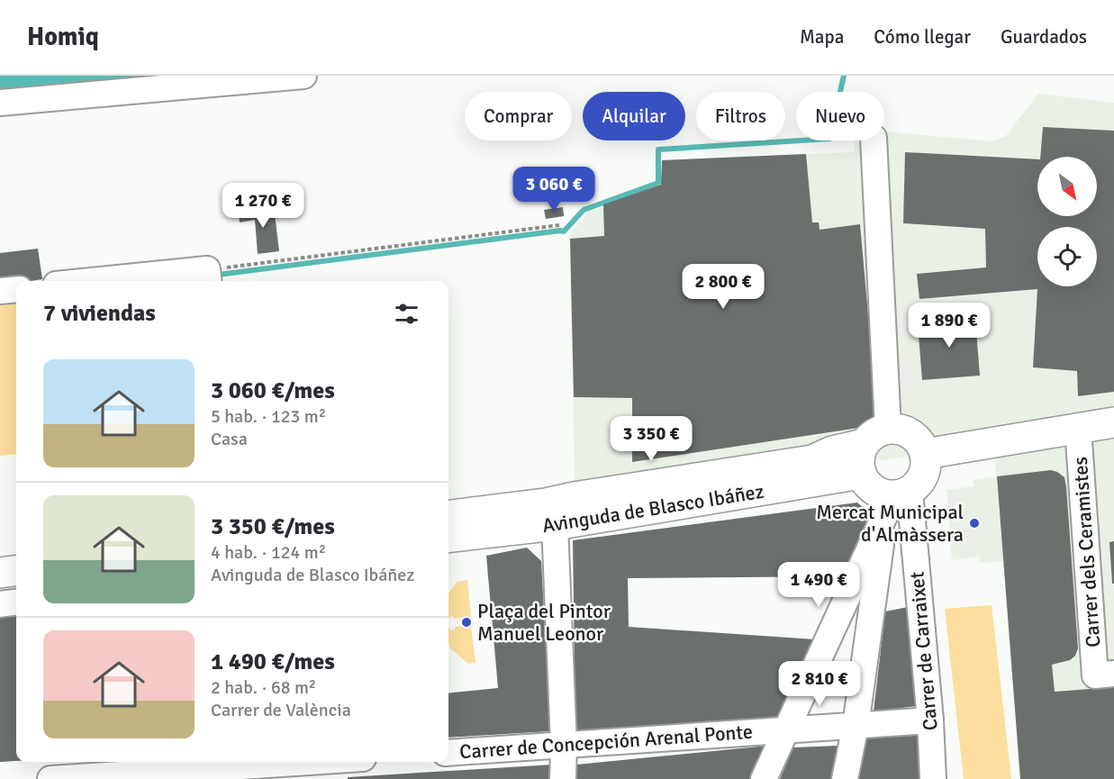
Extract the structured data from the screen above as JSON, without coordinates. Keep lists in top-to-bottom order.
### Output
{
  "streets": {
    "main road": ["Avinguda de Blasco Ibáñez"],
    "street": ["Carrer dels Ceramistes", "Carrer de Carraixet", "Carrer de Concepción Arenal Ponte"]
  },
  "crossings": [
    ["Avinguda de Blasco Ibáñez", "Carrer de Carraixet"],
    ["Carrer de Carraixet", "Carrer de Concepción Arenal Ponte"]
  ],
  "places": ["Mercat Municipal d'Almàssera", "Plaça del Pintor Manuel Leonor"],
  "north": "bottom right",
  "page": {
    "header": "Homiq",
    "nav": ["Mapa", "Cómo llegar", "Guardados"],
    "chip": [
      "Comprar",
      "Alquilar",
      "Filtros",
      "Nuevo"
    ],
    "price": [
      "3 060 €",
      "1 270 €",
      "2 800 €",
      "1 890 €",
      "3 350 €",
      "1 490 €",
      "2 810 €"
    ],
    "heading": "7 viviendas",
    "list": [
      {
        "name": "3 060 €/mes",
        "note": "5 hab. · 123 m² · Casa"
      },
      {
        "name": "3 350 €/mes",
        "note": "4 hab. · 124 m² · Avinguda de Blasco Ibáñez"
      },
      {
        "name": "1 490 €/mes",
        "note": "2 hab. · 68 m² · Carrer de València"
      }
    ]
  }
}
